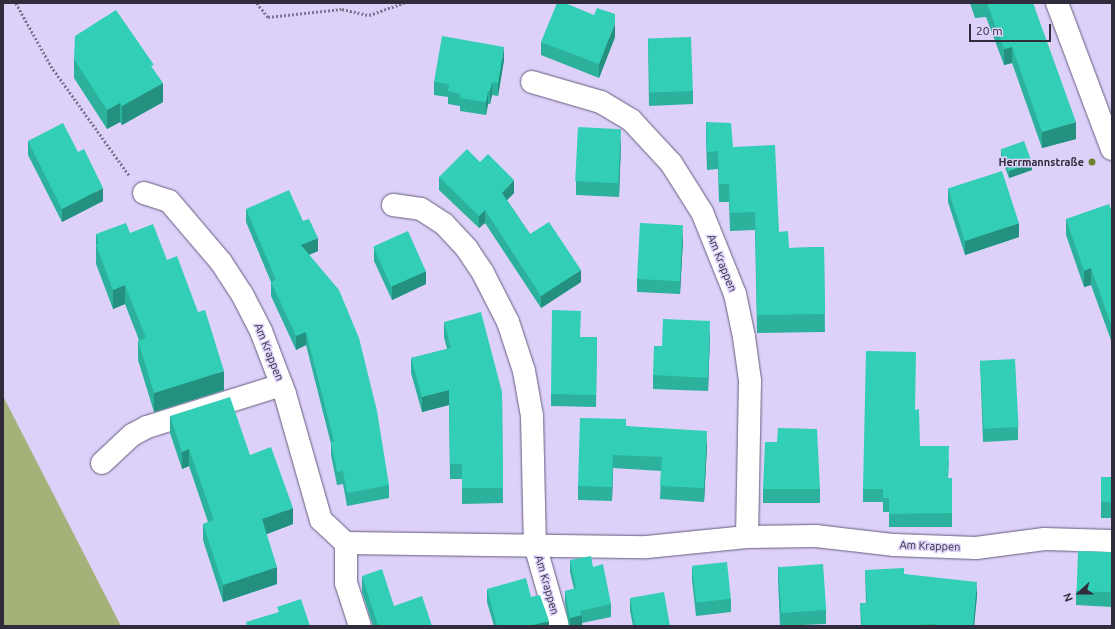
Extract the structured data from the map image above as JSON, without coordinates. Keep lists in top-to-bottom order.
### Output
{
  "streets": {
    "street": ["Am Krappen"]
  },
  "places": ["Herrmannstraße"],
  "scale_bar": "20 m",
  "north": "left"
}
